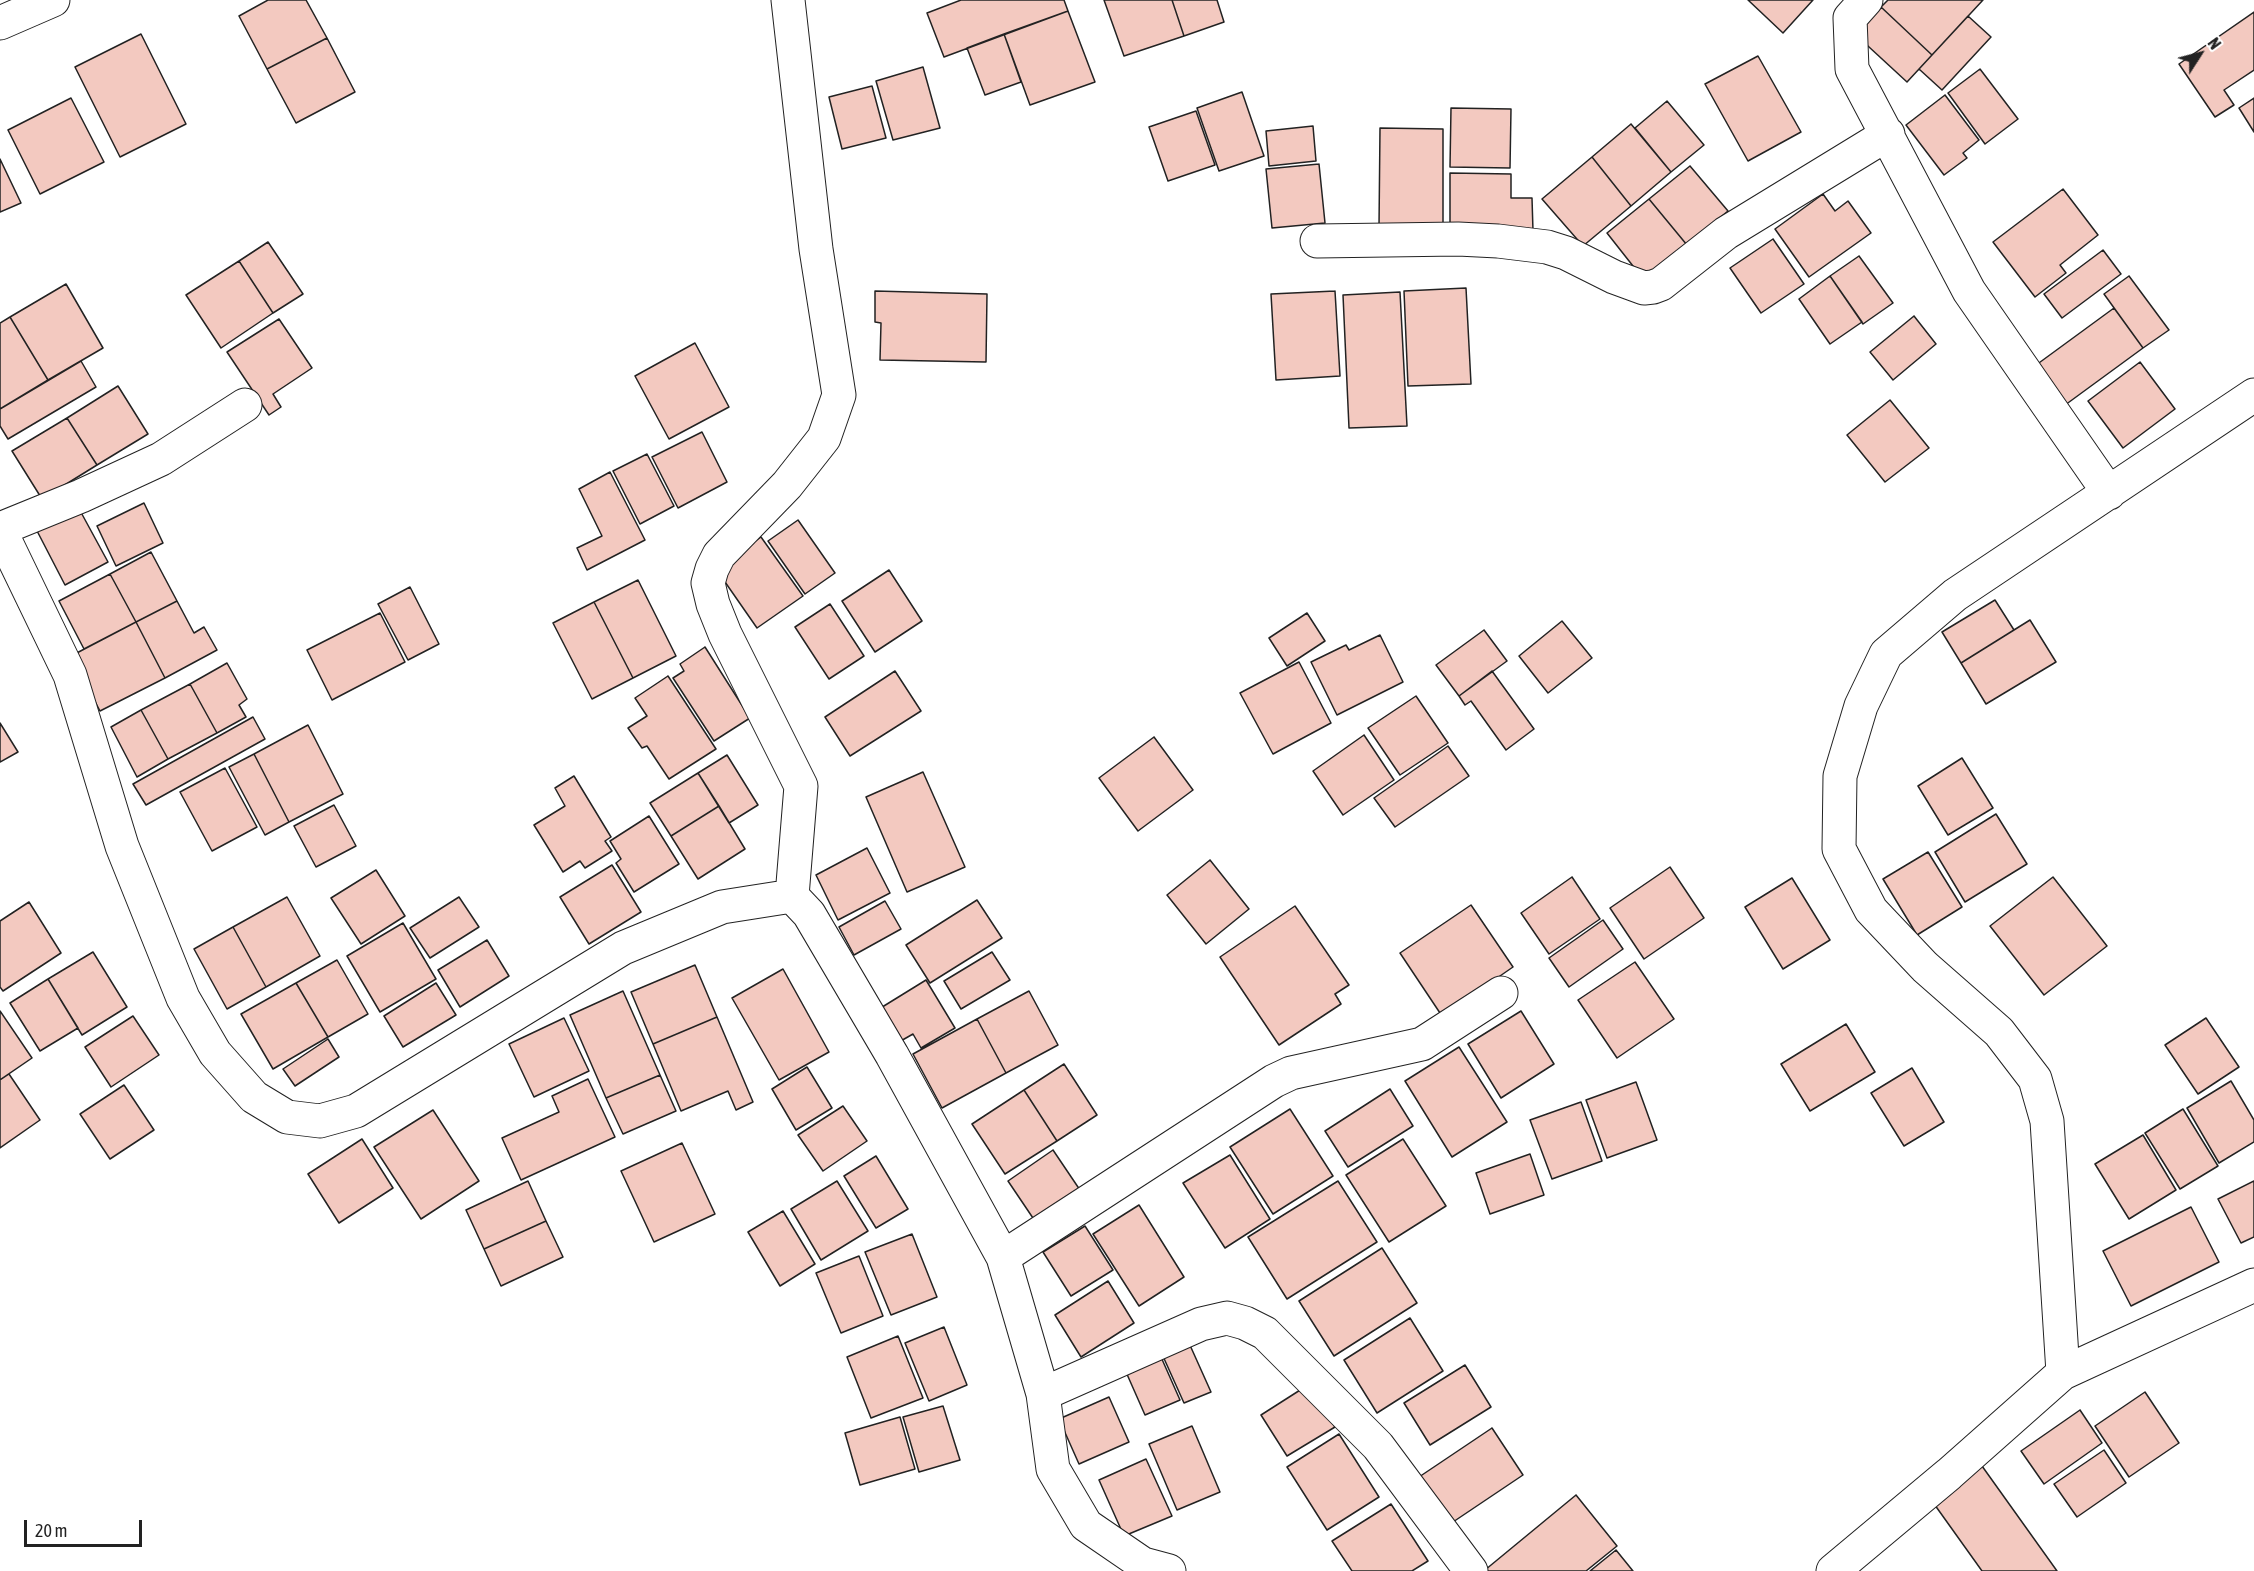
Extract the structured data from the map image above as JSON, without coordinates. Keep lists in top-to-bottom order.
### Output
{
  "scale_bar": "20 m",
  "north": "top right"
}
